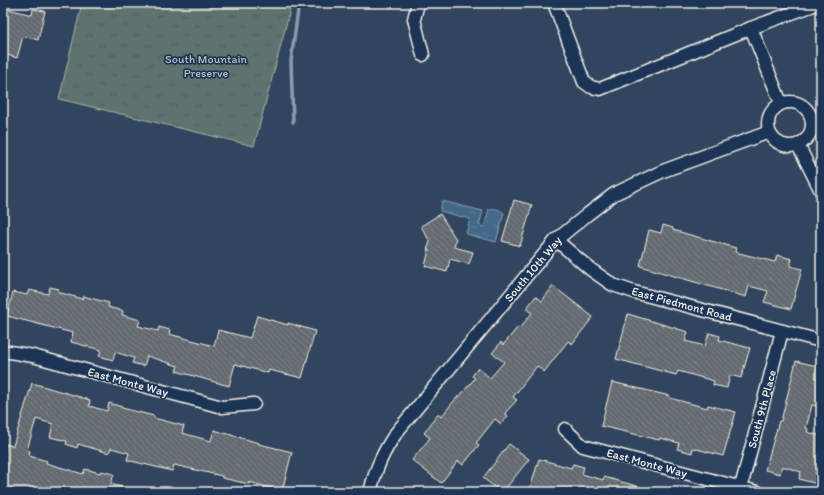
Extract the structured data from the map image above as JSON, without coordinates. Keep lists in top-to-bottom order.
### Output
{
  "streets": {
    "street": [
      "South 10th Way",
      "East Piedmont Road",
      "East Monte Way",
      "South 9th Place"
    ]
  },
  "crossings": [
    ["South 10th Way", "East Piedmont Road"],
    ["East Piedmont Road", "South 9th Place"],
    ["East Monte Way", "South 9th Place"]
  ],
  "parks": ["South Mountain Preserve"]
}
